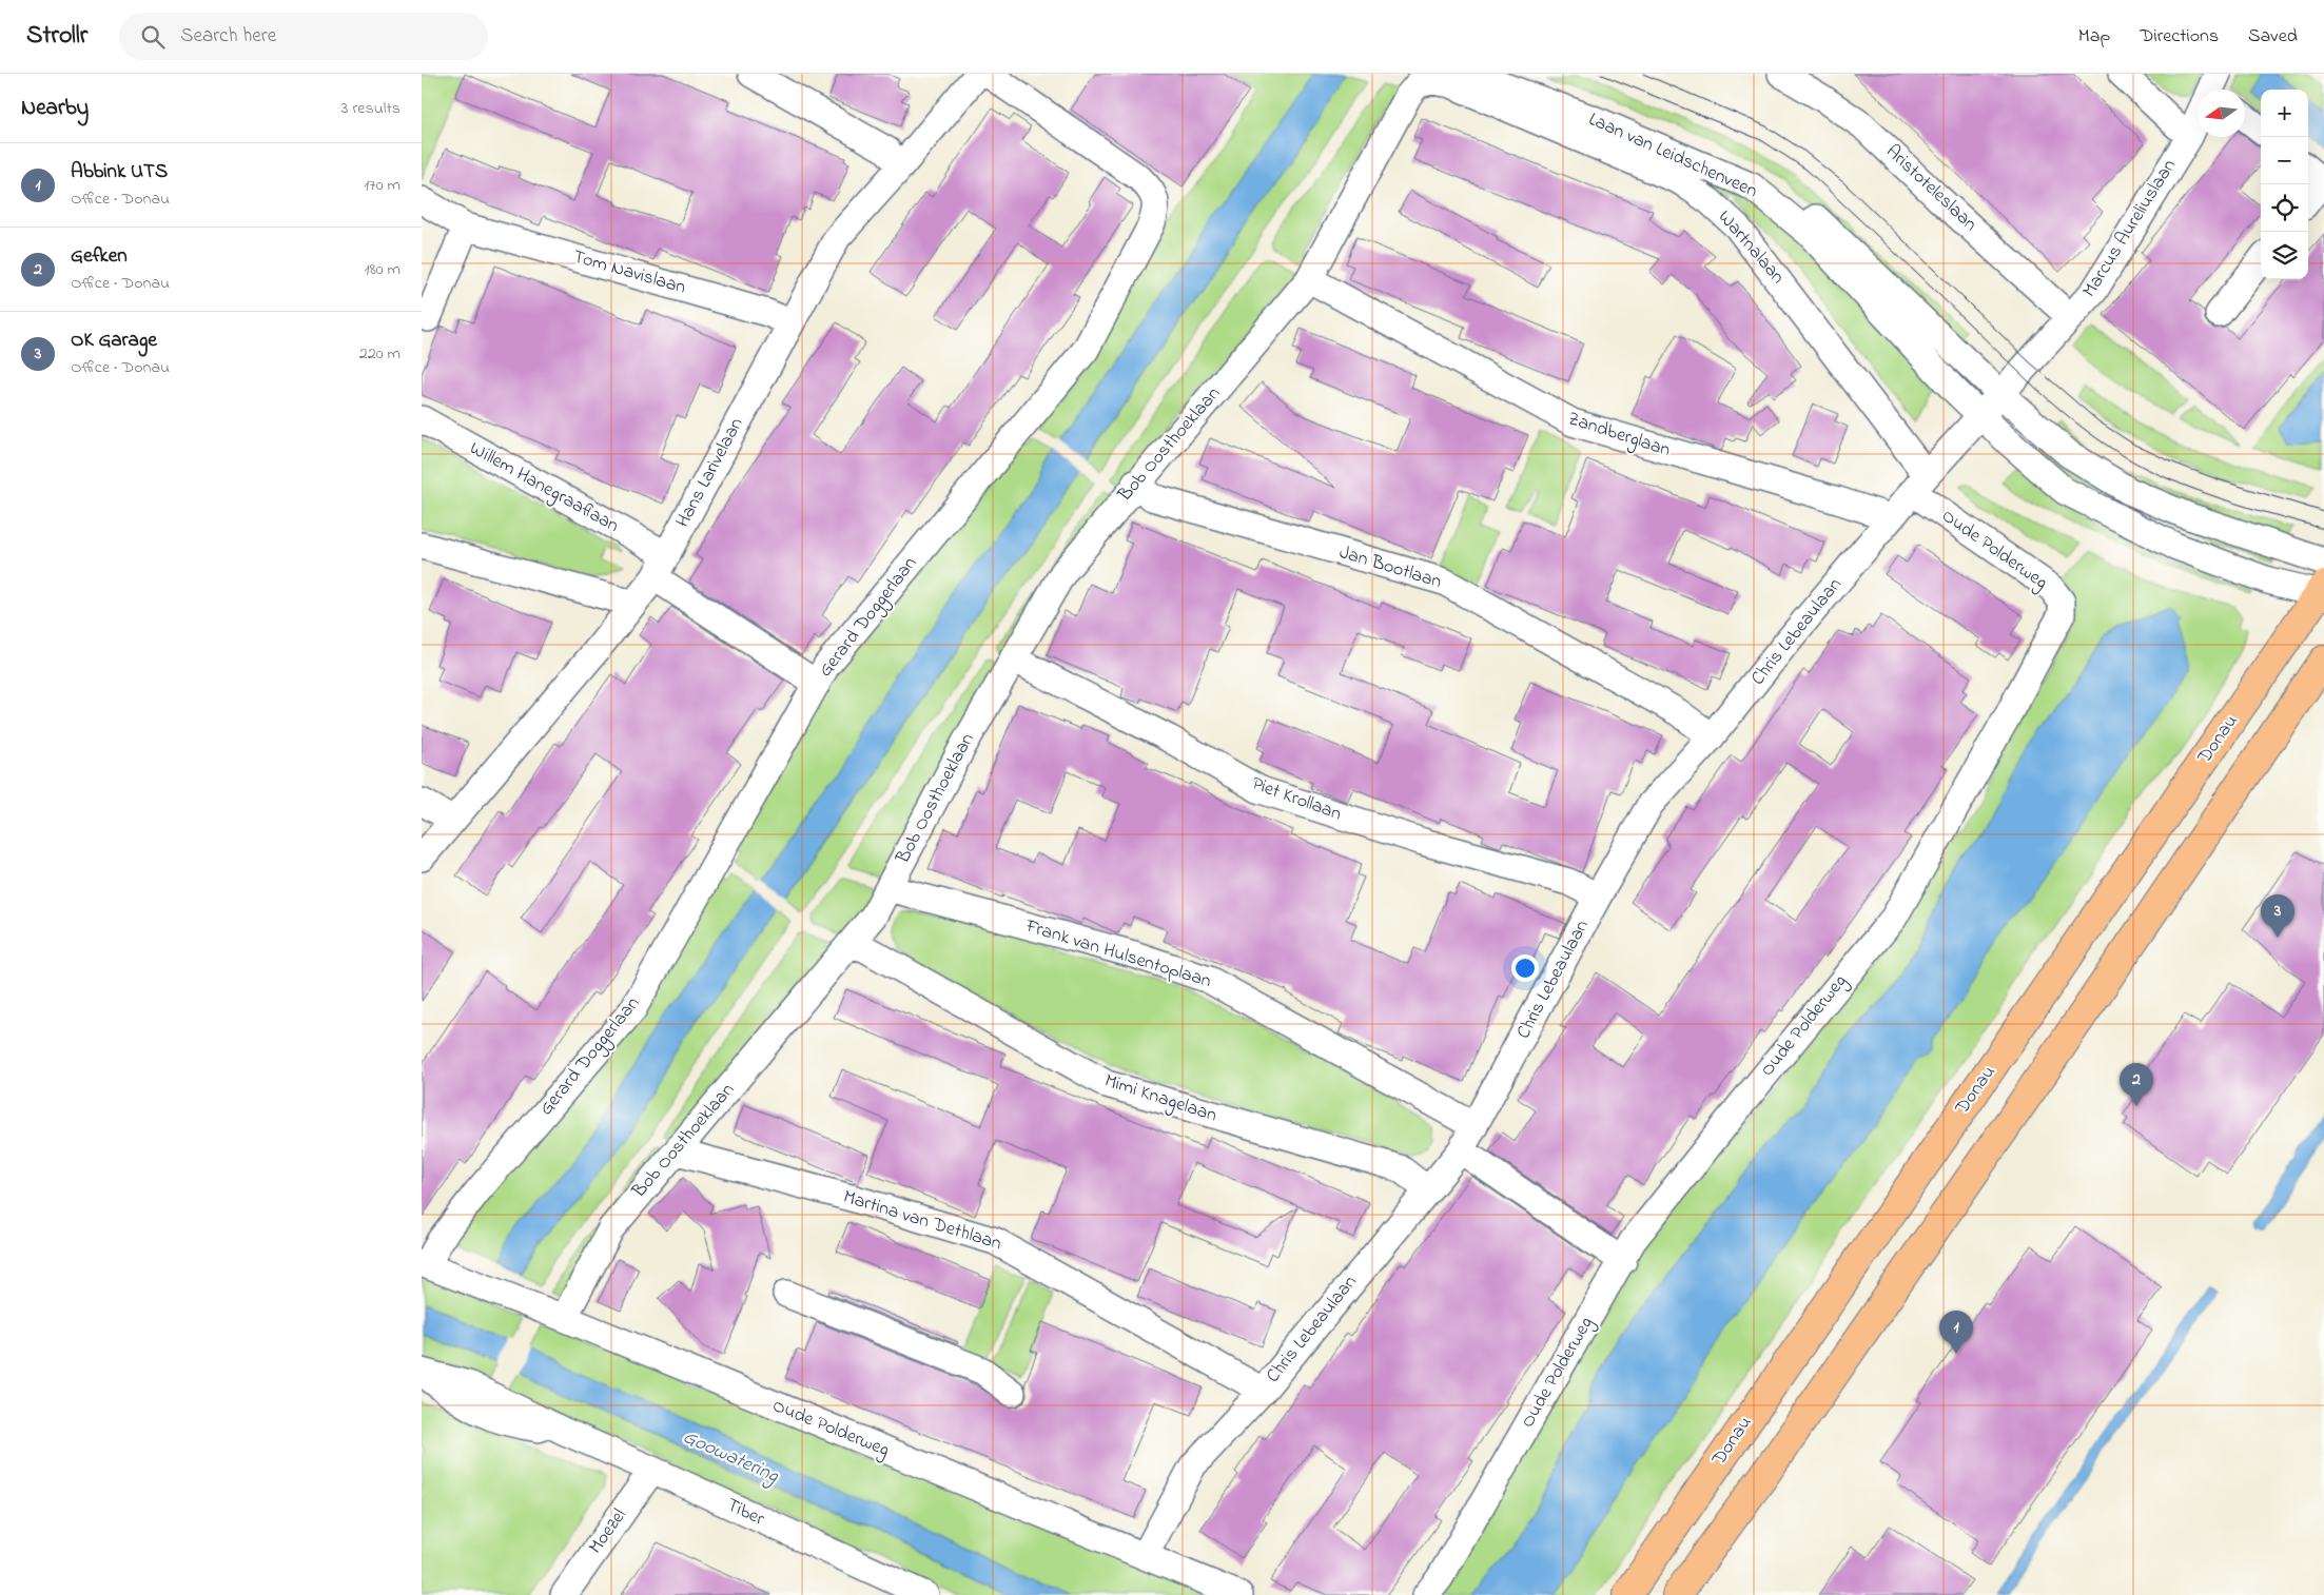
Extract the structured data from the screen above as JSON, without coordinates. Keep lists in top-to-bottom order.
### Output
{
  "streets": {
    "main road": ["Donau"],
    "street": [
      "Laan van Leidschenveen",
      "Aristoteleslaan",
      "Marcus Aureliuslaan",
      "Wartnalaan",
      "Tom Navislaan",
      "Zandberglaan",
      "Bob Oosthoeklaan",
      "Hans Larivelaan",
      "Willem Hanegraaflaan",
      "Oude Polderweg",
      "Jan Bootlaan",
      "Gerard Doggerlaan",
      "Chris Lebeaulaan",
      "Piet Krollaan",
      "Frank van Hulsentoplaan",
      "Mimi Knagelaan",
      "Martina van Dethlaan",
      "Tiber",
      "Moezel"
    ]
  },
  "crossings": [
    ["Laan van Leidschenveen", "Marcus Aureliuslaan"],
    ["Laan van Leidschenveen", "Chris Lebeaulaan"],
    ["Laan van Leidschenveen", "Donau"],
    ["Aristoteleslaan", "Marcus Aureliuslaan"],
    ["Wartnalaan", "Zandberglaan"],
    ["Wartnalaan", "Bob Oosthoeklaan"],
    ["Wartnalaan", "Oude Polderweg"],
    ["Wartnalaan", "Chris Lebeaulaan"],
    ["Tom Navislaan", "Hans Larivelaan"],
    ["Zandberglaan", "Bob Oosthoeklaan"],
    ["Zandberglaan", "Chris Lebeaulaan"],
    ["Bob Oosthoeklaan", "Oude Polderweg"],
    ["Bob Oosthoeklaan", "Jan Bootlaan"],
    ["Bob Oosthoeklaan", "Piet Krollaan"],
    ["Bob Oosthoeklaan", "Frank van Hulsentoplaan"],
    ["Bob Oosthoeklaan", "Mimi Knagelaan"],
    ["Bob Oosthoeklaan", "Martina van Dethlaan"],
    ["Hans Larivelaan", "Willem Hanegraaflaan"],
    ["Willem Hanegraaflaan", "Gerard Doggerlaan"],
    ["Oude Polderweg", "Gerard Doggerlaan"],
    ["Oude Polderweg", "Chris Lebeaulaan"],
    ["Jan Bootlaan", "Chris Lebeaulaan"],
    ["Chris Lebeaulaan", "Piet Krollaan"],
    ["Chris Lebeaulaan", "Frank van Hulsentoplaan"],
    ["Chris Lebeaulaan", "Mimi Knagelaan"],
    ["Chris Lebeaulaan", "Martina van Dethlaan"],
    ["Tiber", "Moezel"]
  ],
  "water": ["Goowatering"],
  "north": "left",
  "page": {
    "header": "Strollr",
    "search": "Search here",
    "nav": ["Map", "Directions", "Saved"],
    "heading": ["Nearby", "3 results"],
    "map_buttons": ["+", "−"],
    "list": [
      {
        "mark": "1",
        "name": "Abbink UTS",
        "note": "Office · Donau",
        "value": "170 m"
      },
      {
        "mark": "2",
        "name": "Gefken",
        "note": "Office · Donau",
        "value": "180 m"
      },
      {
        "mark": "3",
        "name": "OK Garage",
        "note": "Office · Donau",
        "value": "220 m"
      }
    ],
    "pins": ["3", "2", "1"]
  }
}
